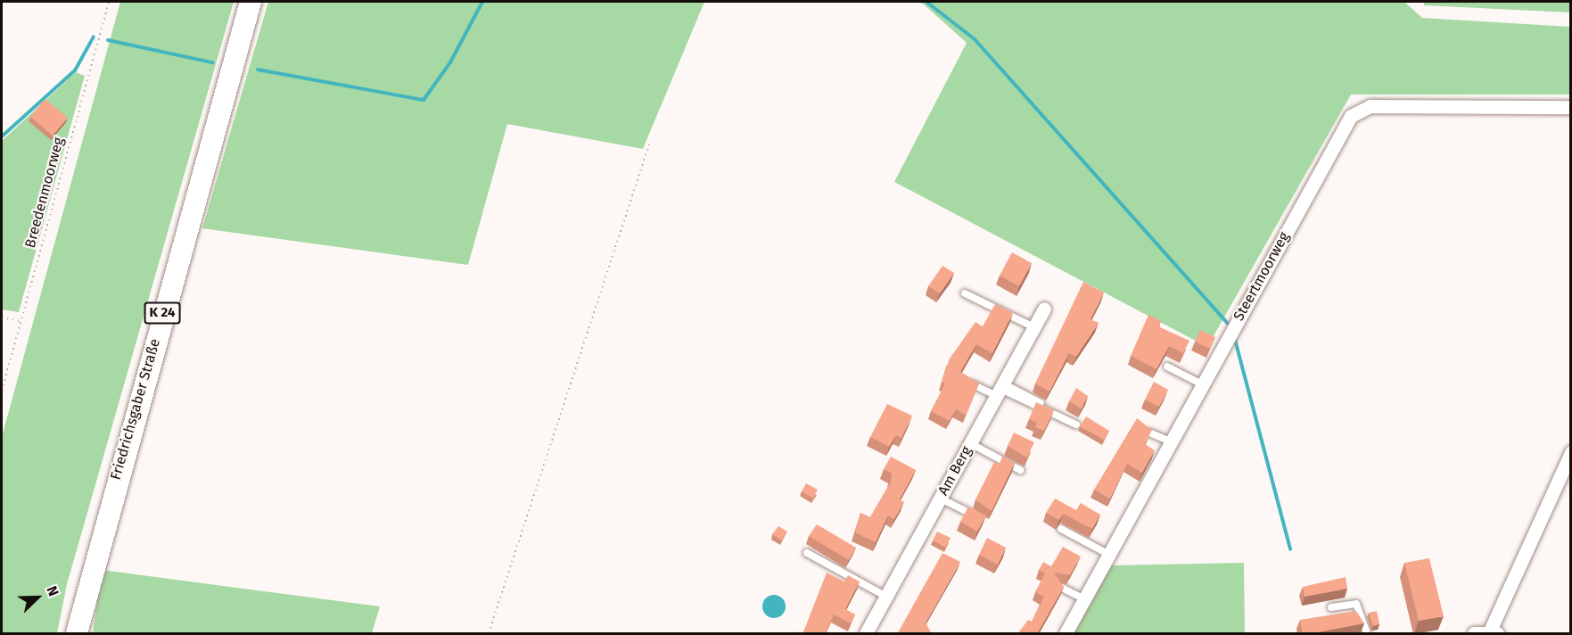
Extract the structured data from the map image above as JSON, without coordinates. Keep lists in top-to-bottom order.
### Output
{
  "streets": {
    "main road": ["K 24", "Friedrichsgaber Straße"],
    "street": ["Steertmoorweg", "Am Berg"],
    "path": ["Breedenmoorweg"]
  },
  "north": "top right"
}
